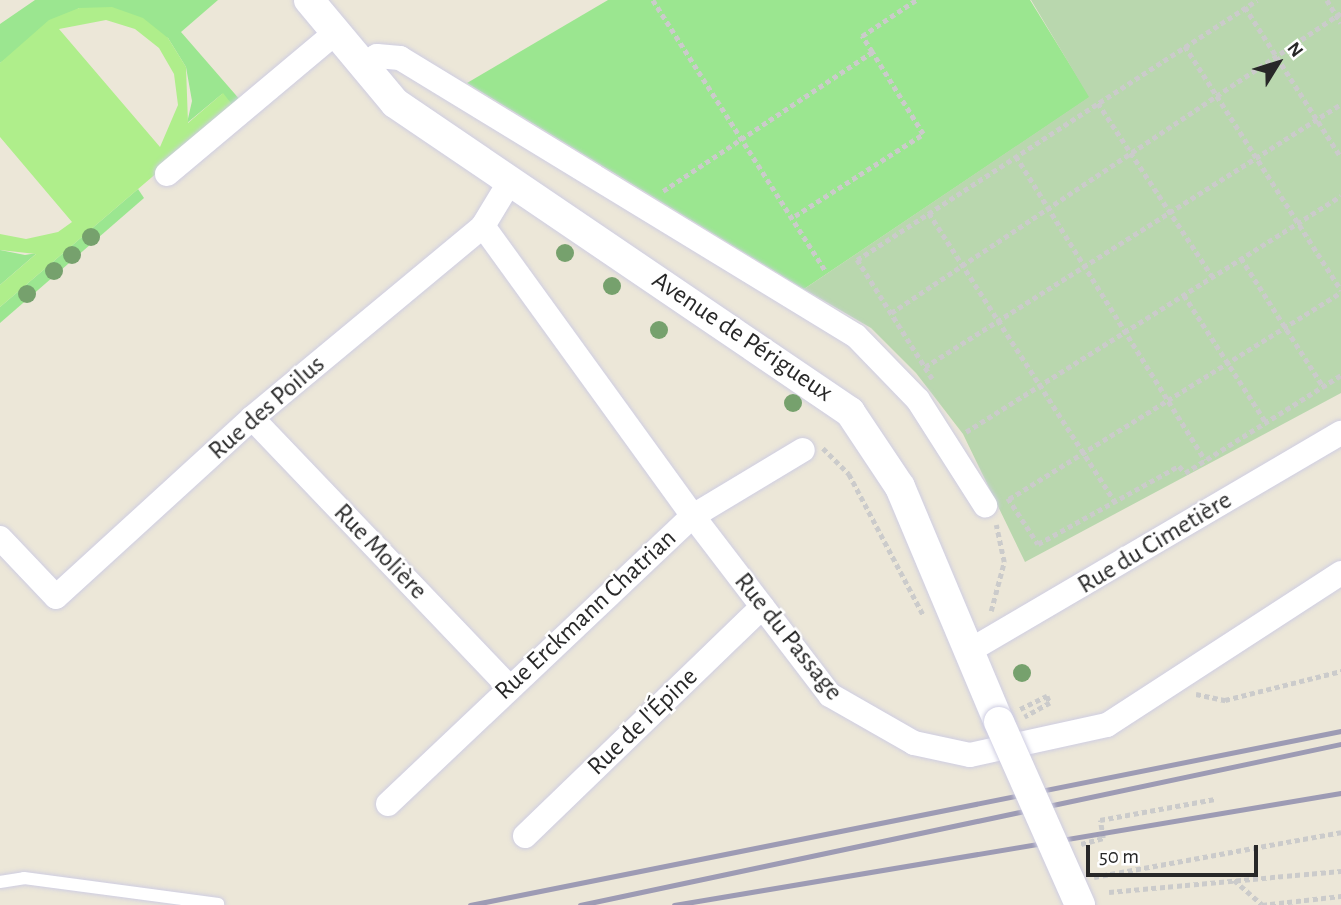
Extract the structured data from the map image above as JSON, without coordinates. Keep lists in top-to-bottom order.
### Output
{
  "streets": {
    "street": [
      "Avenue de Périgueux",
      "Rue des Poilus",
      "Rue du Cimetière",
      "Rue Molière",
      "Rue Erckmann Chatrian",
      "Rue du Passage",
      "Rue de l'Épine"
    ]
  },
  "crossings": [
    ["Avenue de Périgueux", "Rue du Cimetière"],
    ["Rue des Poilus", "Rue Molière"],
    ["Rue des Poilus", "Rue du Passage"],
    ["Rue Molière", "Rue Erckmann Chatrian"],
    ["Rue Erckmann Chatrian", "Rue du Passage"],
    ["Rue du Passage", "Rue de l'Épine"]
  ],
  "scale_bar": "50 m",
  "north": "top right"
}
